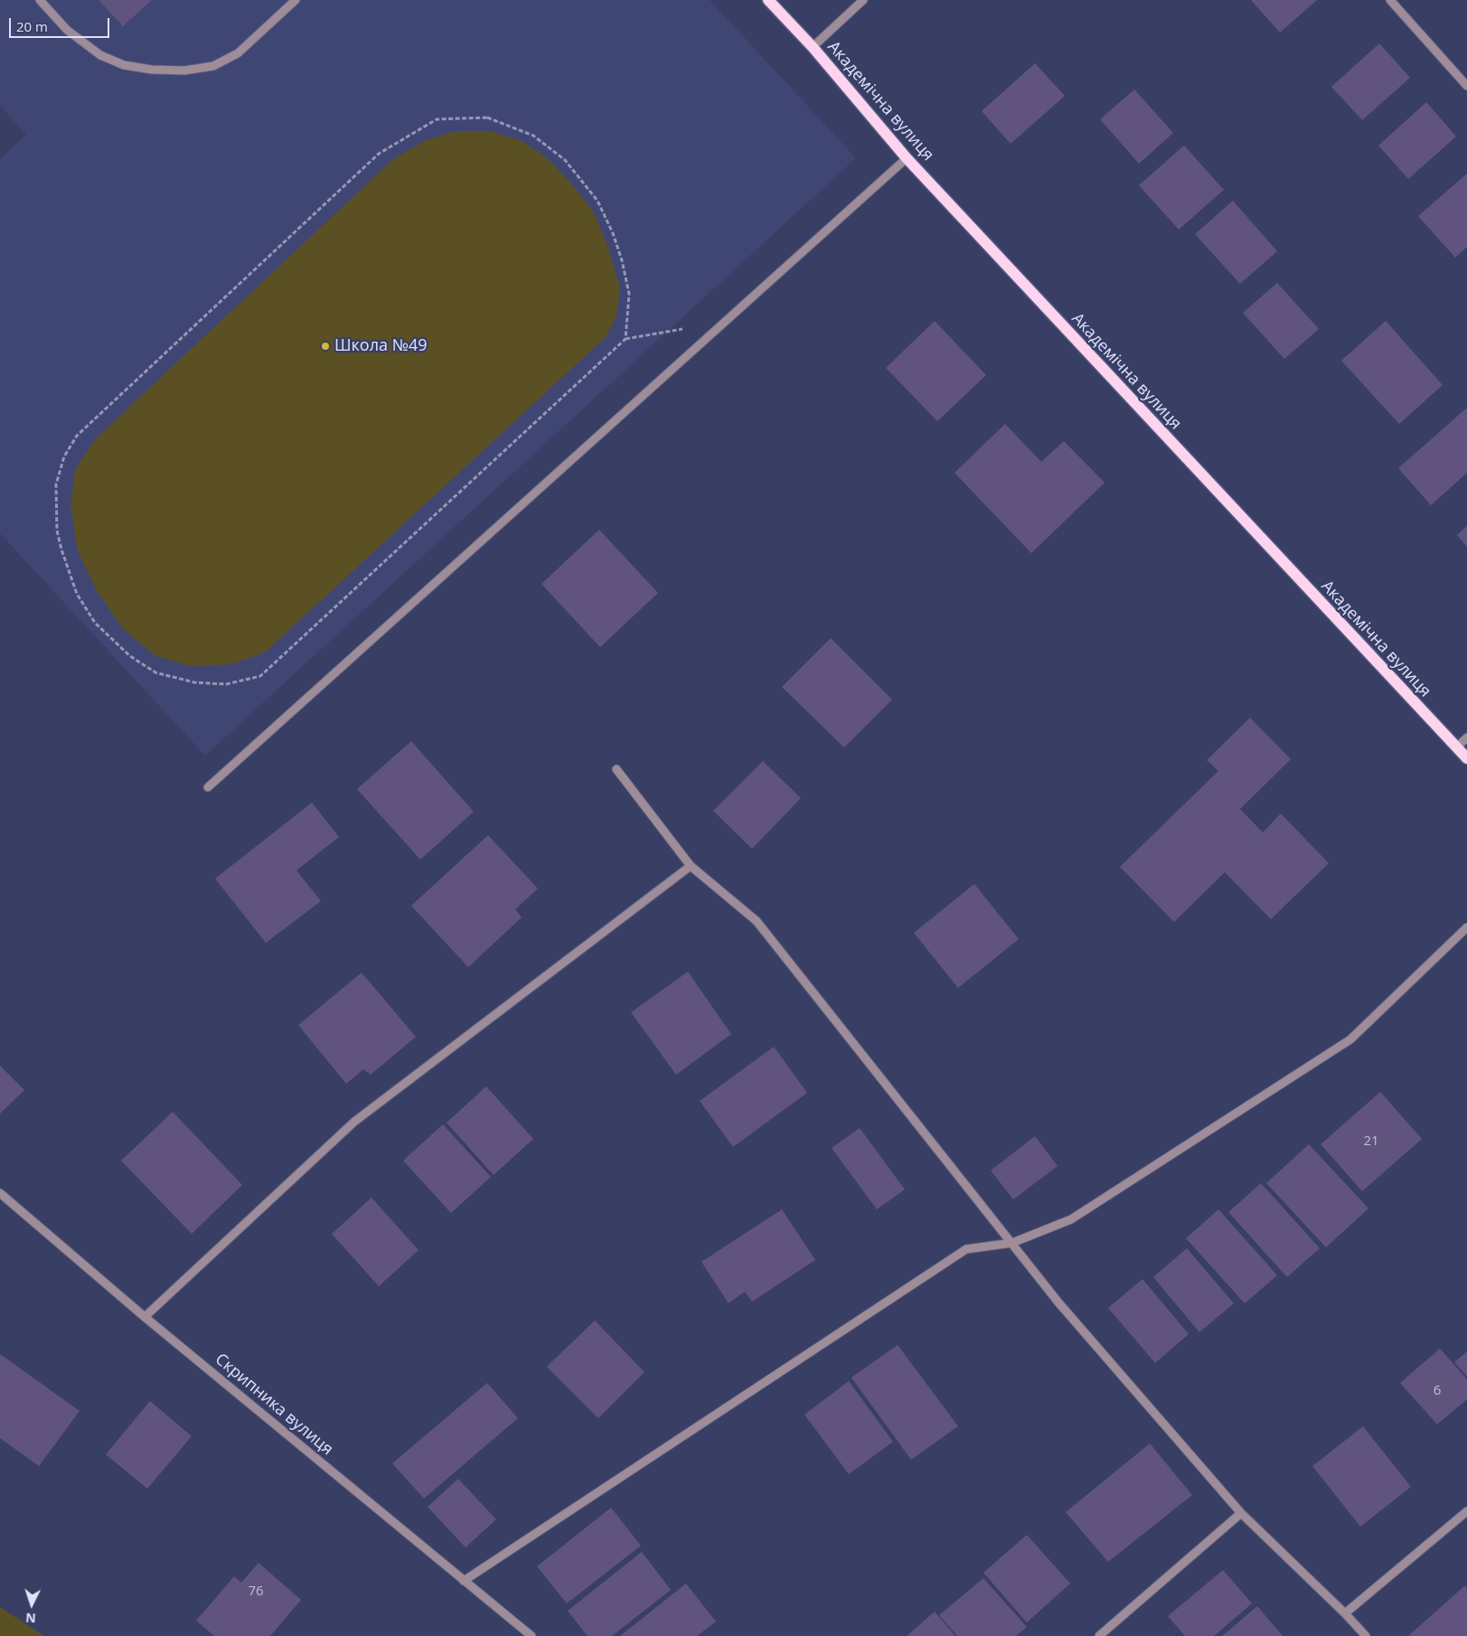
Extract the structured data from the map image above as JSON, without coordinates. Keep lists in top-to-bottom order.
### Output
{
  "streets": {
    "main road": ["Академічна вулиця"],
    "street": ["Скрипника вулиця"]
  },
  "places": ["Школа №49"],
  "house_numbers": ["21", "6", "76"],
  "scale_bar": "20 m",
  "north": "bottom"
}
